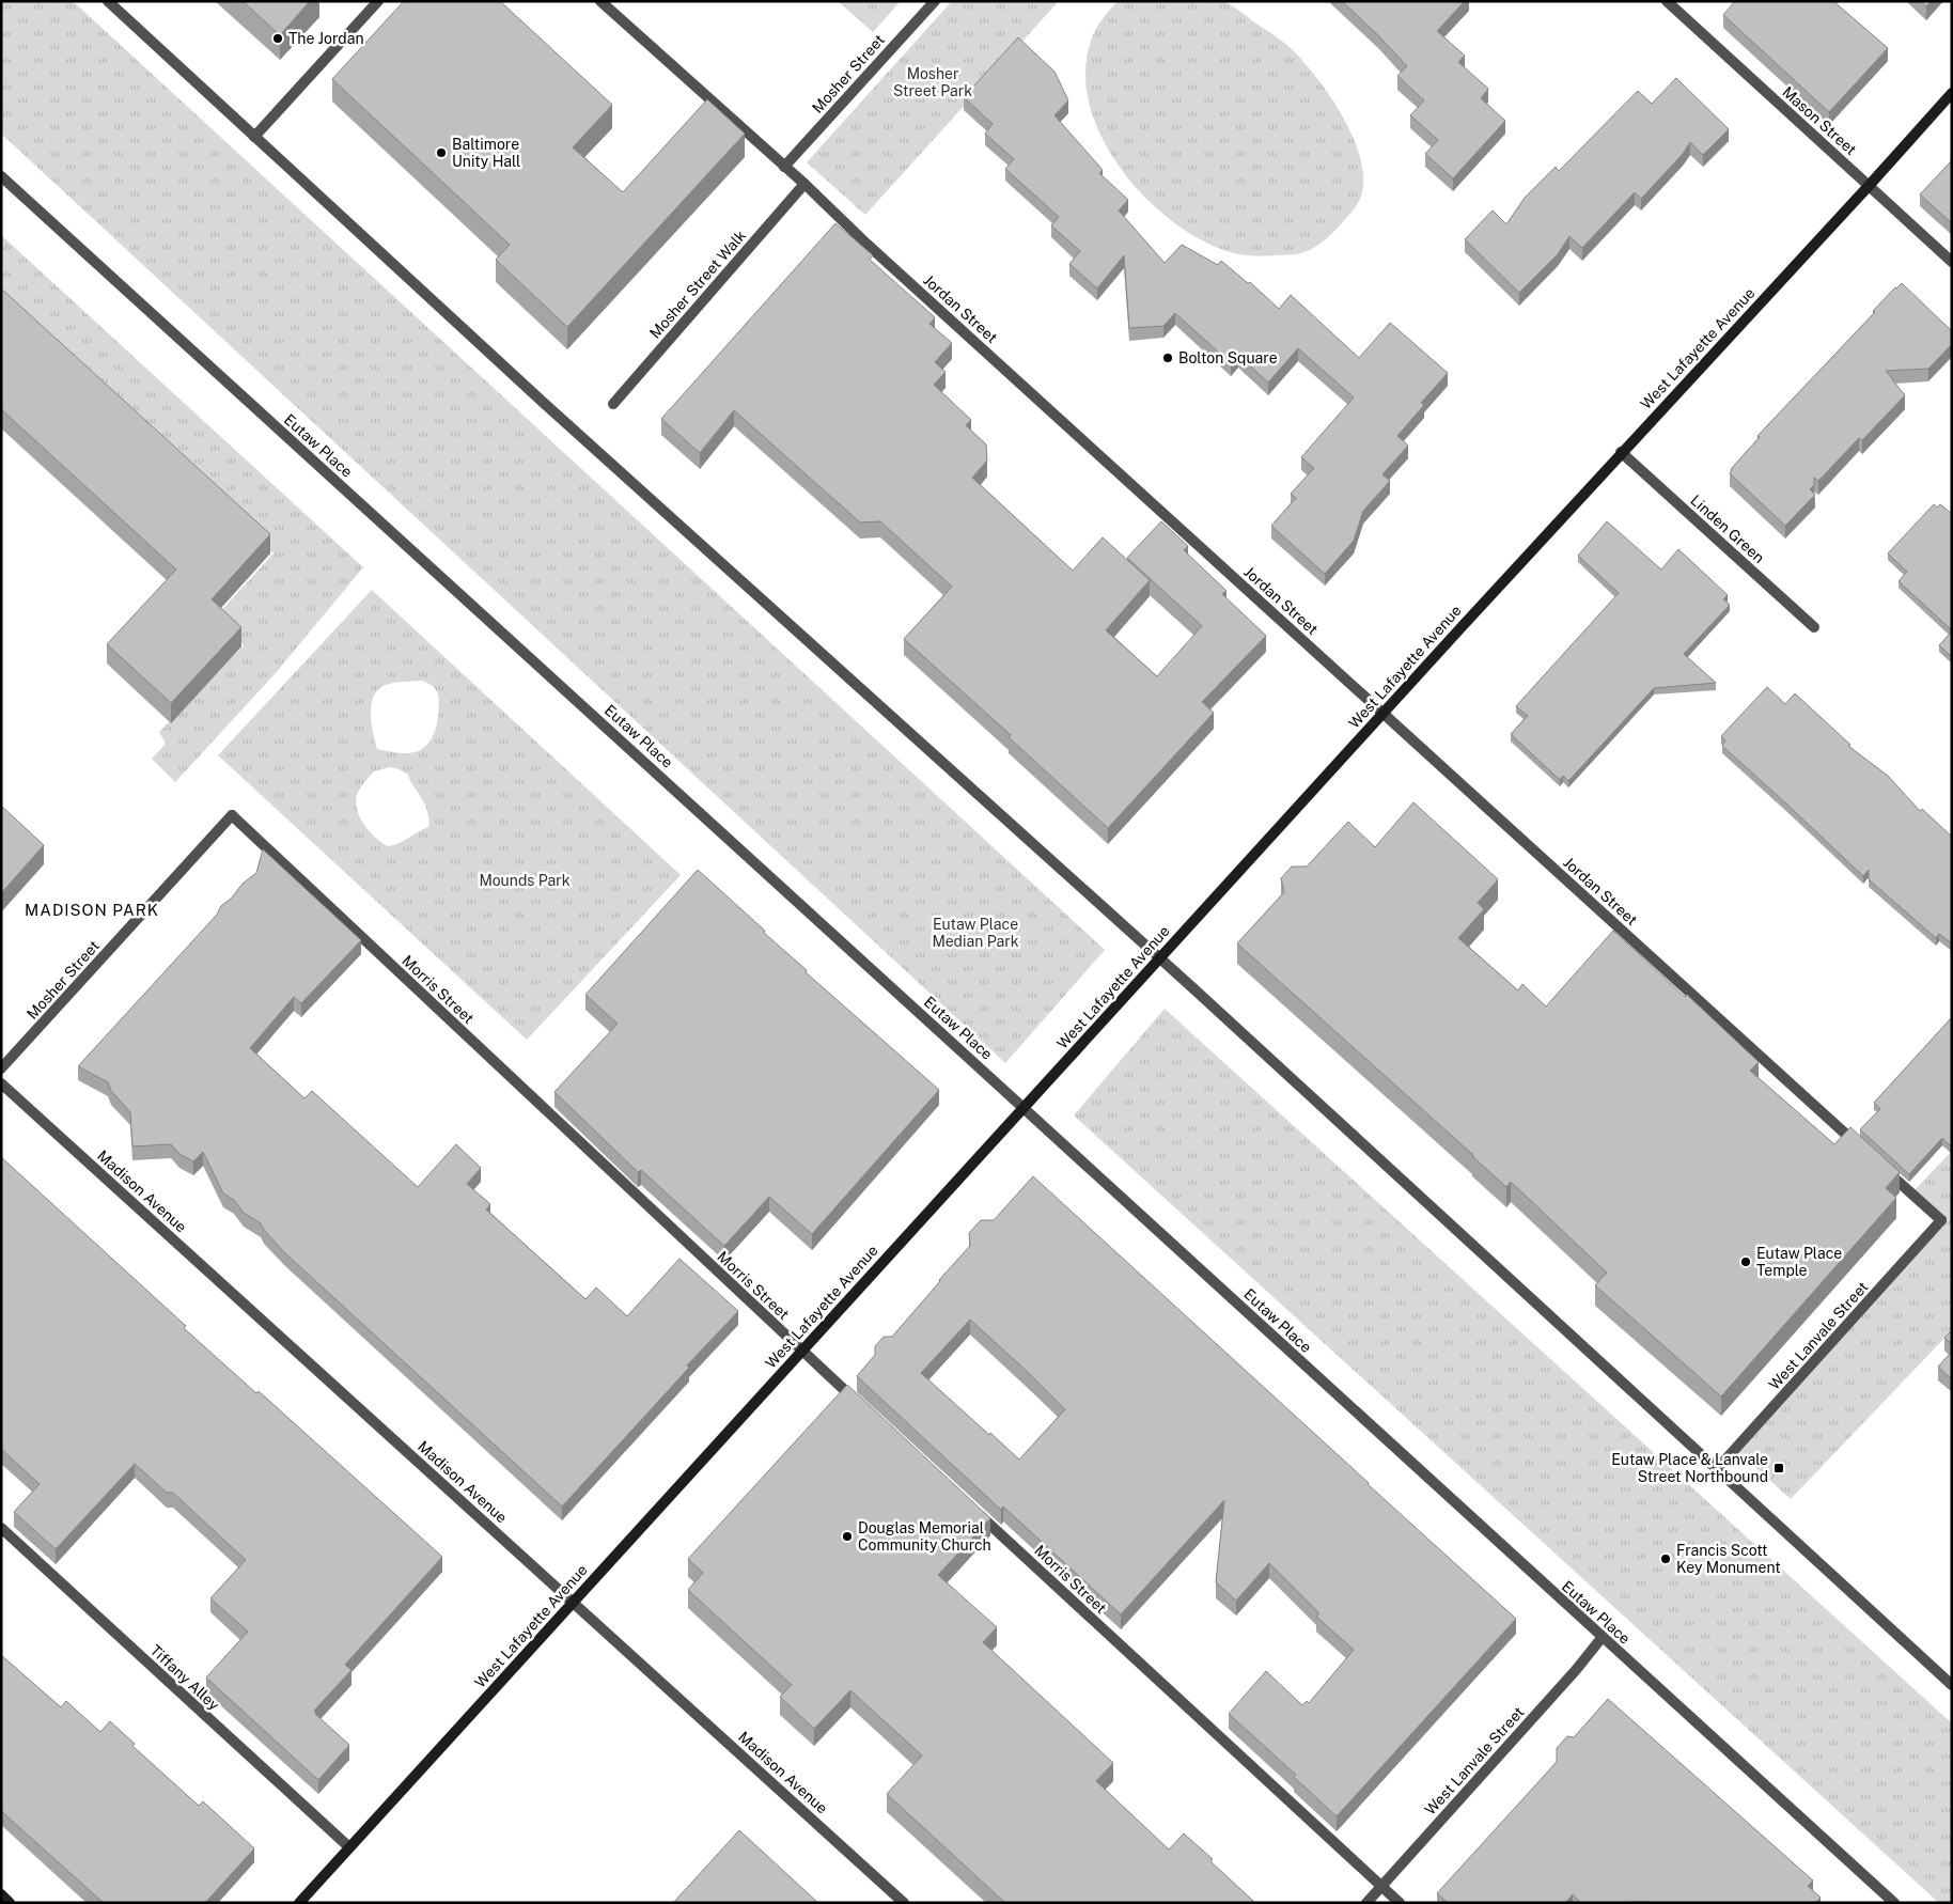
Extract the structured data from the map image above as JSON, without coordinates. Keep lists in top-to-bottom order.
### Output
{
  "streets": {
    "main road": ["West Lafayette Avenue"],
    "street": [
      "Mosher Street",
      "Mason Street",
      "Mosher Street Walk",
      "Jordan Street",
      "Eutaw Place",
      "Linden Green",
      "Morris Street",
      "Madison Avenue",
      "West Lanvale Street",
      "Tiffany Alley"
    ]
  },
  "crossings": [
    ["Mosher Street", "Jordan Street"],
    ["Mosher Street", "Morris Street"],
    ["Mason Street", "West Lafayette Avenue"],
    ["Mosher Street Walk", "Jordan Street"],
    ["Jordan Street", "West Lafayette Avenue"],
    ["West Lafayette Avenue", "Eutaw Place"],
    ["West Lafayette Avenue", "Linden Green"],
    ["West Lafayette Avenue", "Morris Street"],
    ["West Lafayette Avenue", "Madison Avenue"],
    ["West Lafayette Avenue", "Tiffany Alley"],
    ["Eutaw Place", "West Lanvale Street"],
    ["Morris Street", "West Lanvale Street"]
  ],
  "districts": ["MADISON PARK"],
  "parks": ["Mosher Street Park", "Mounds Park", "Eutaw Place Median Park"],
  "places": {
    "other": [
      "The Jordan",
      "Baltimore Unity Hall",
      "Bolton Square",
      "Eutaw Place Temple",
      "Douglas Memorial Community Church",
      "Francis Scott Key Monument"
    ],
    "transit": ["Eutaw Place & Lanvale Street Northbound"]
  }
}
